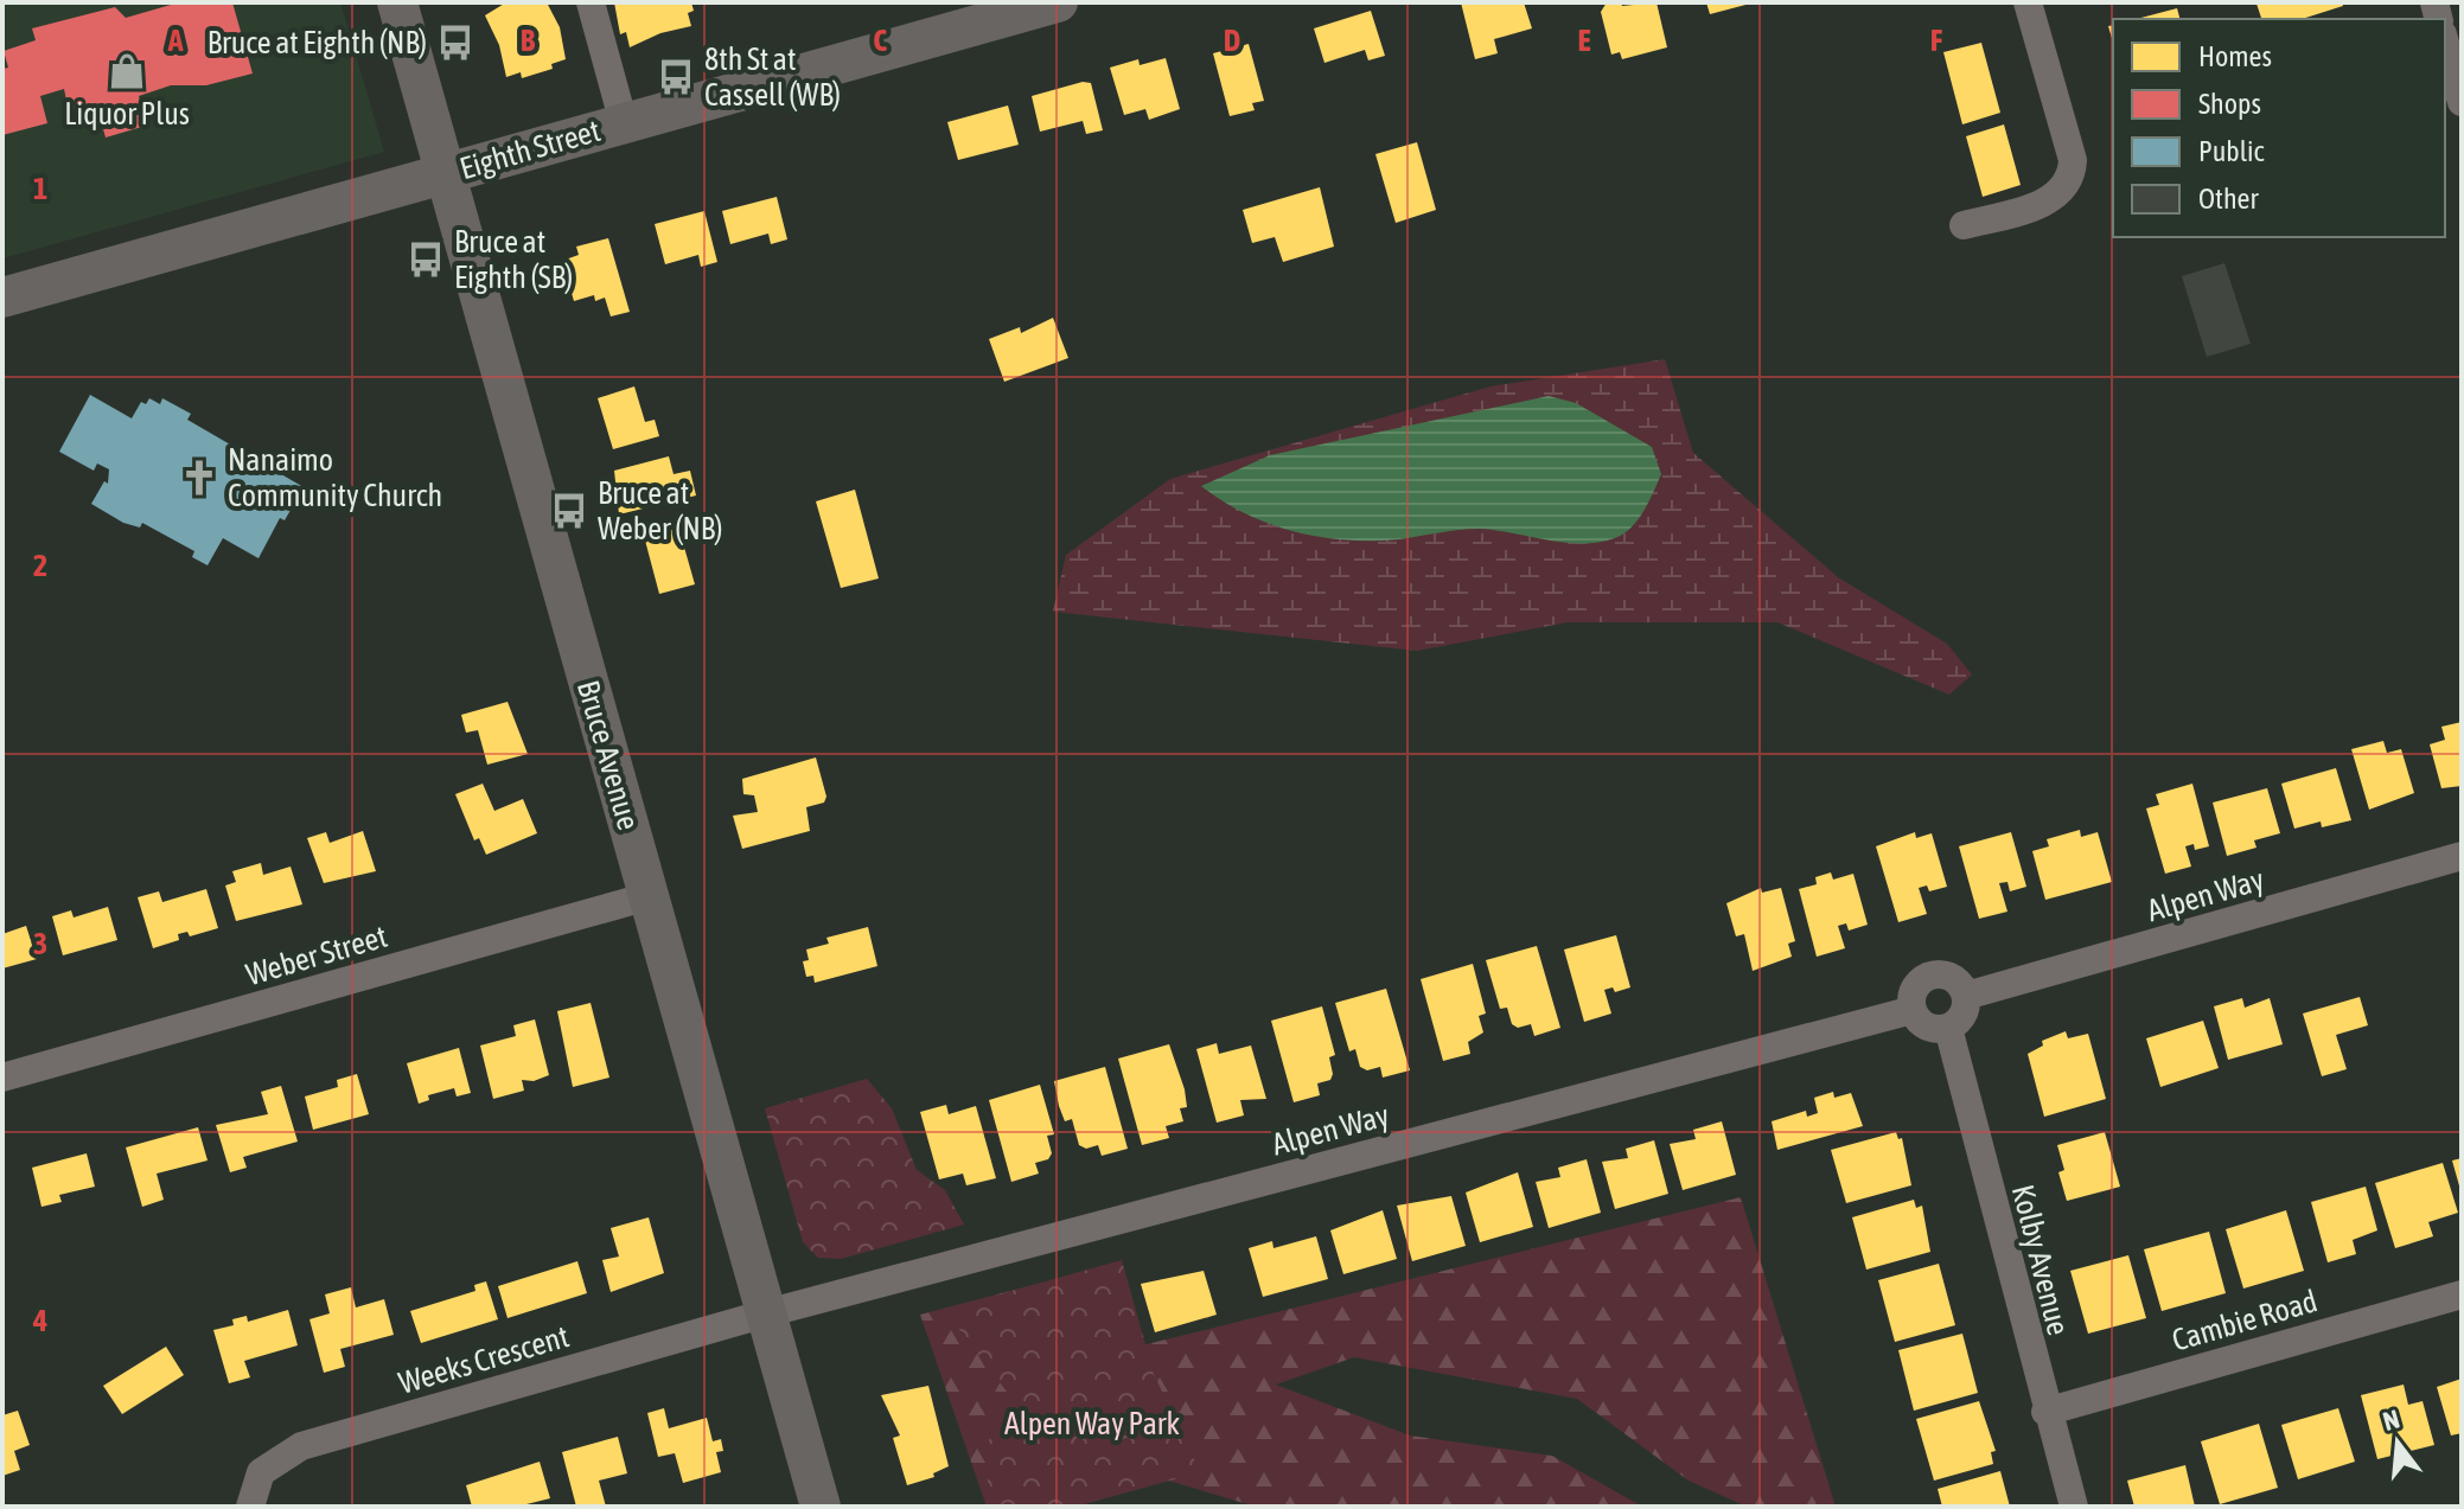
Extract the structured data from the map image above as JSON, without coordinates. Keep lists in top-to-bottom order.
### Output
{
  "streets": {
    "street": [
      "Eighth Street",
      "Bruce Avenue",
      "Alpen Way",
      "Weber Street",
      "Kolby Avenue",
      "Cambie Road",
      "Weeks Crescent"
    ]
  },
  "crossings": [
    ["Eighth Street", "Bruce Avenue"],
    ["Bruce Avenue", "Alpen Way"],
    ["Bruce Avenue", "Weber Street"],
    ["Bruce Avenue", "Weeks Crescent"],
    ["Alpen Way", "Kolby Avenue"],
    ["Alpen Way", "Weeks Crescent"],
    ["Kolby Avenue", "Cambie Road"]
  ],
  "parks": ["Alpen Way Park"],
  "places": {
    "bus stop": [
      "Bruce at Eighth (NB)",
      "8th St at Cassell (WB)",
      "Bruce at Eighth (SB)",
      "Bruce at Weber (NB)"
    ],
    "shop": ["Liquor Plus"],
    "church": ["Nanaimo Community Church"]
  },
  "legend": [
    "Homes",
    "Shops",
    "Public",
    "Other"
  ],
  "north": "top",
  "grid": {
    "columns": [
      "A",
      "B",
      "C",
      "D",
      "E",
      "F"
    ],
    "rows": [
      "1",
      "2",
      "3",
      "4"
    ]
  }
}
